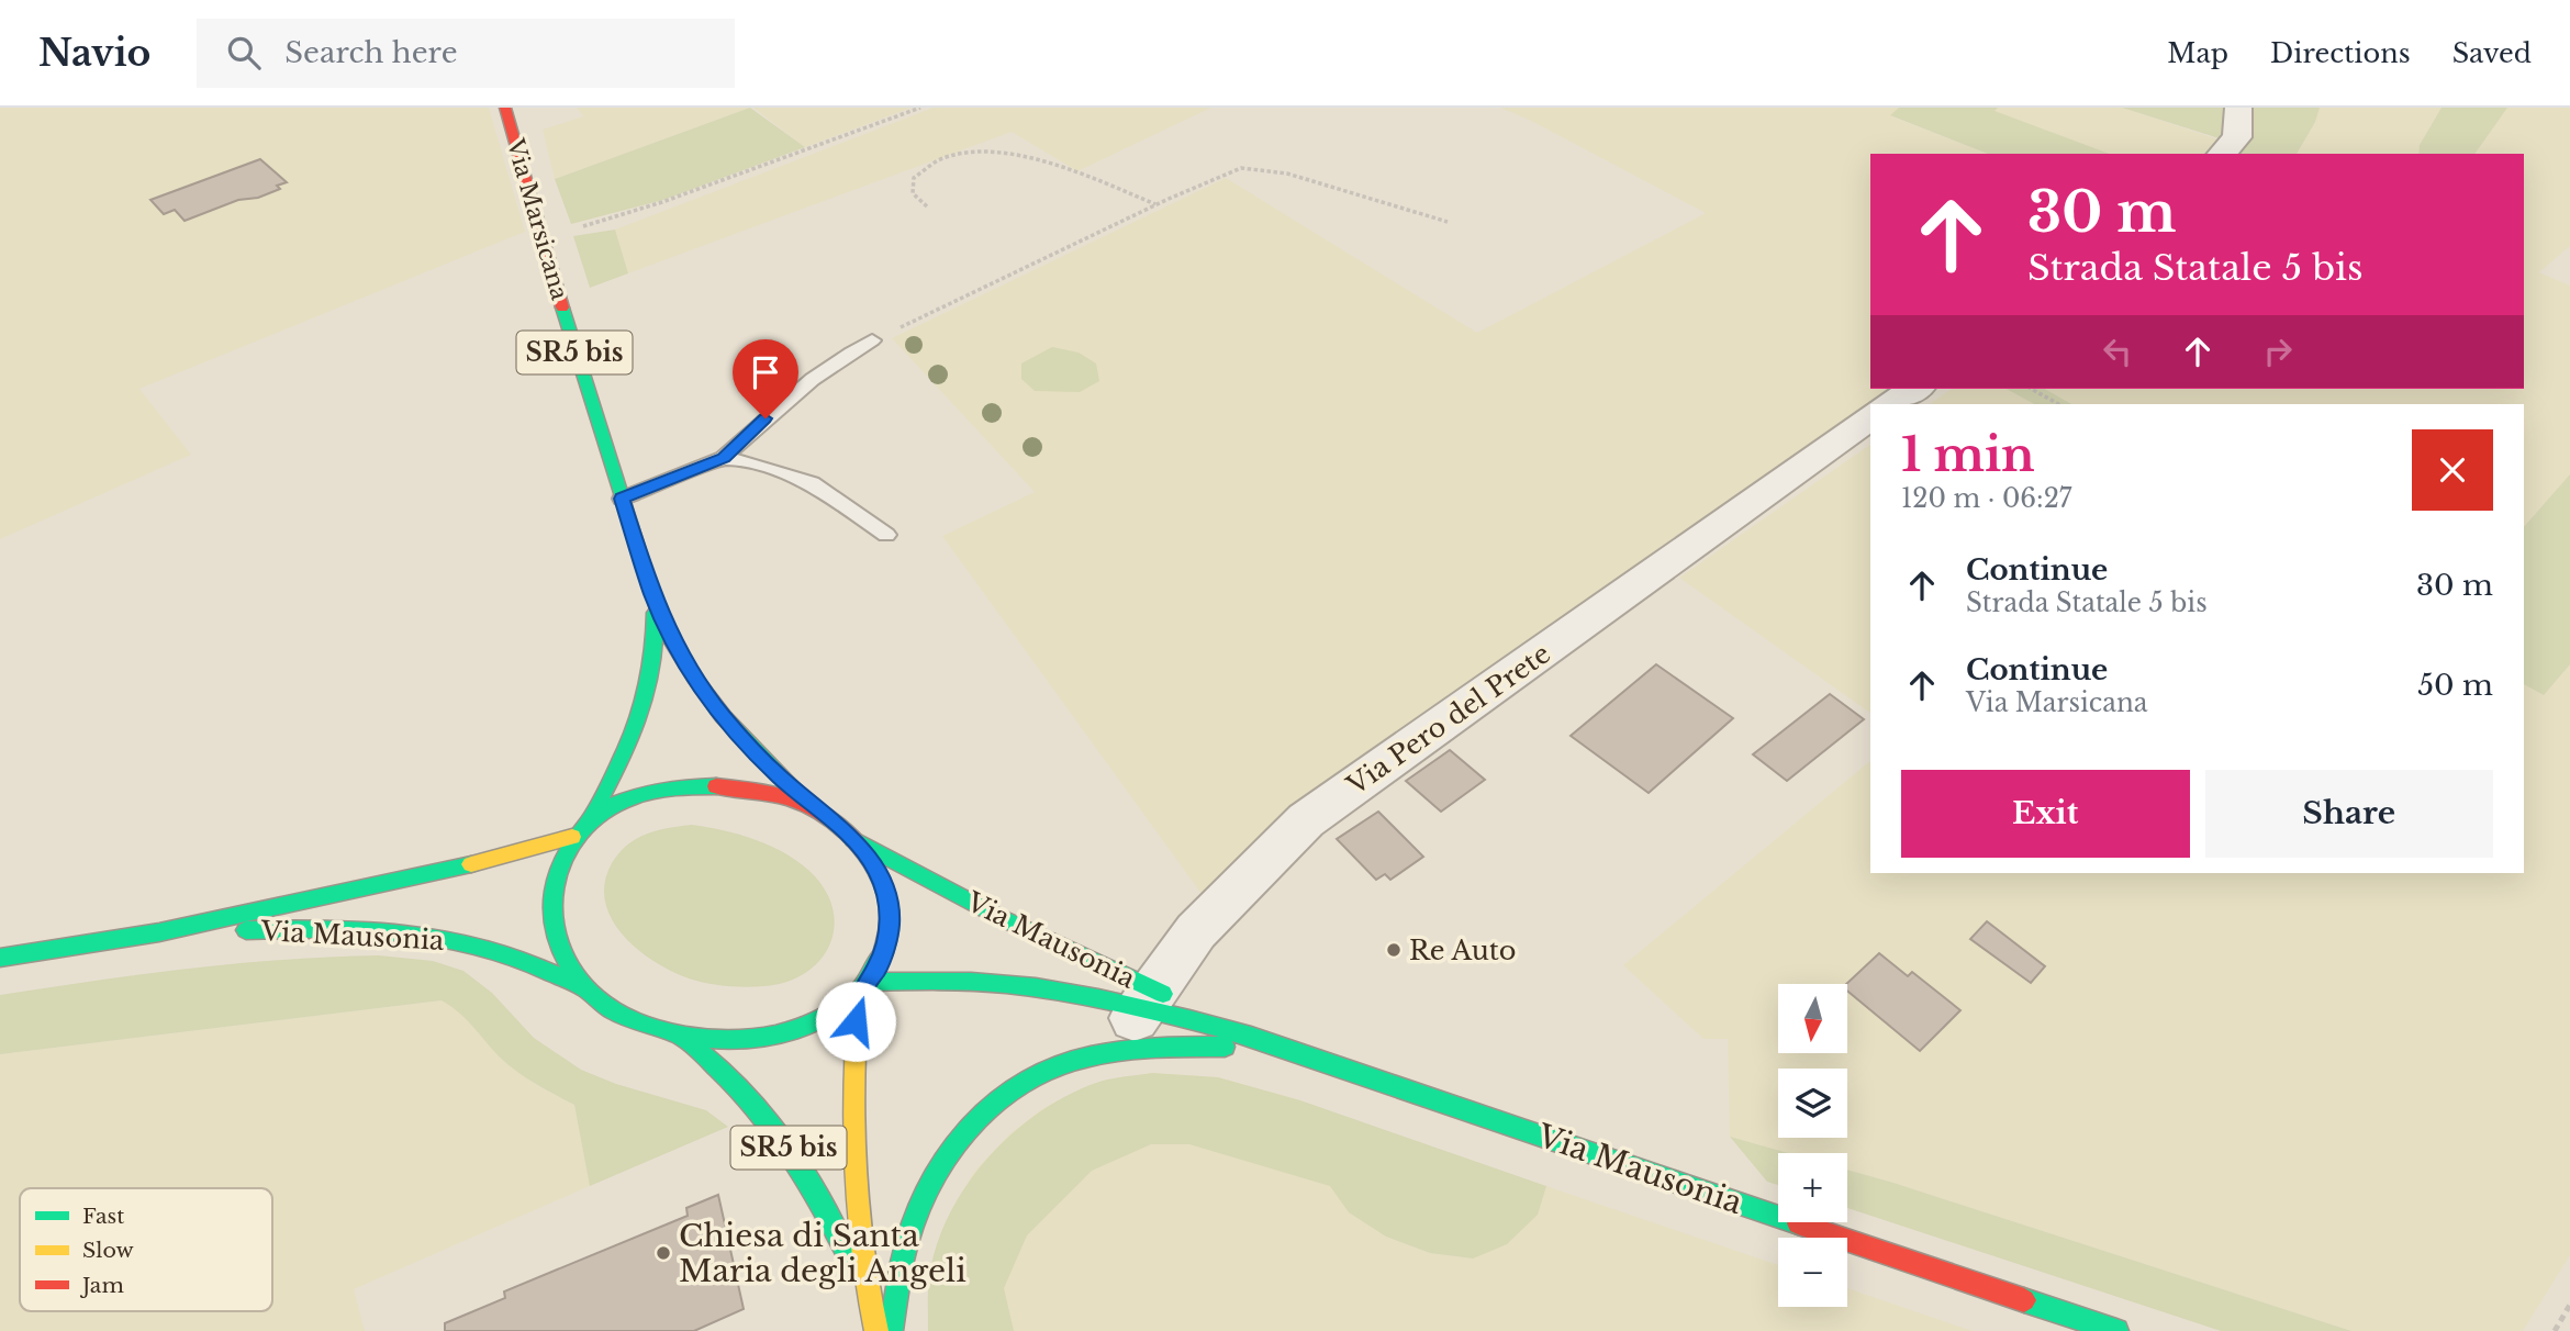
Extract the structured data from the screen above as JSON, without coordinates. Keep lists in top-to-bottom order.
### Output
{
  "streets": {
    "main road": ["Via Marsicana", "SR5 bis", "Via Mausonia"],
    "street": ["Via Pero del Prete"]
  },
  "crossings": [
    ["Via Marsicana", "SR5 bis"],
    ["Via Pero del Prete", "Via Mausonia"]
  ],
  "places": ["Re Auto", "Chiesa di Santa Maria degli Angeli"],
  "legend": ["Fast", "Slow", "Jam"],
  "north": "bottom",
  "page": {
    "header": "Navio",
    "search": "Search here",
    "nav": ["Map", "Directions", "Saved"],
    "turn": ["30 m", "Strada Statale 5 bis"],
    "heading": ["1 min", "120 m · 06:27"],
    "list": [
      {
        "name": "Continue",
        "note": "Strada Statale 5 bis",
        "value": "30 m"
      },
      {
        "name": "Continue",
        "note": "Via Marsicana",
        "value": "50 m"
      }
    ],
    "buttons": ["Exit", "Share"],
    "map_buttons": ["+", "−"]
  }
}
